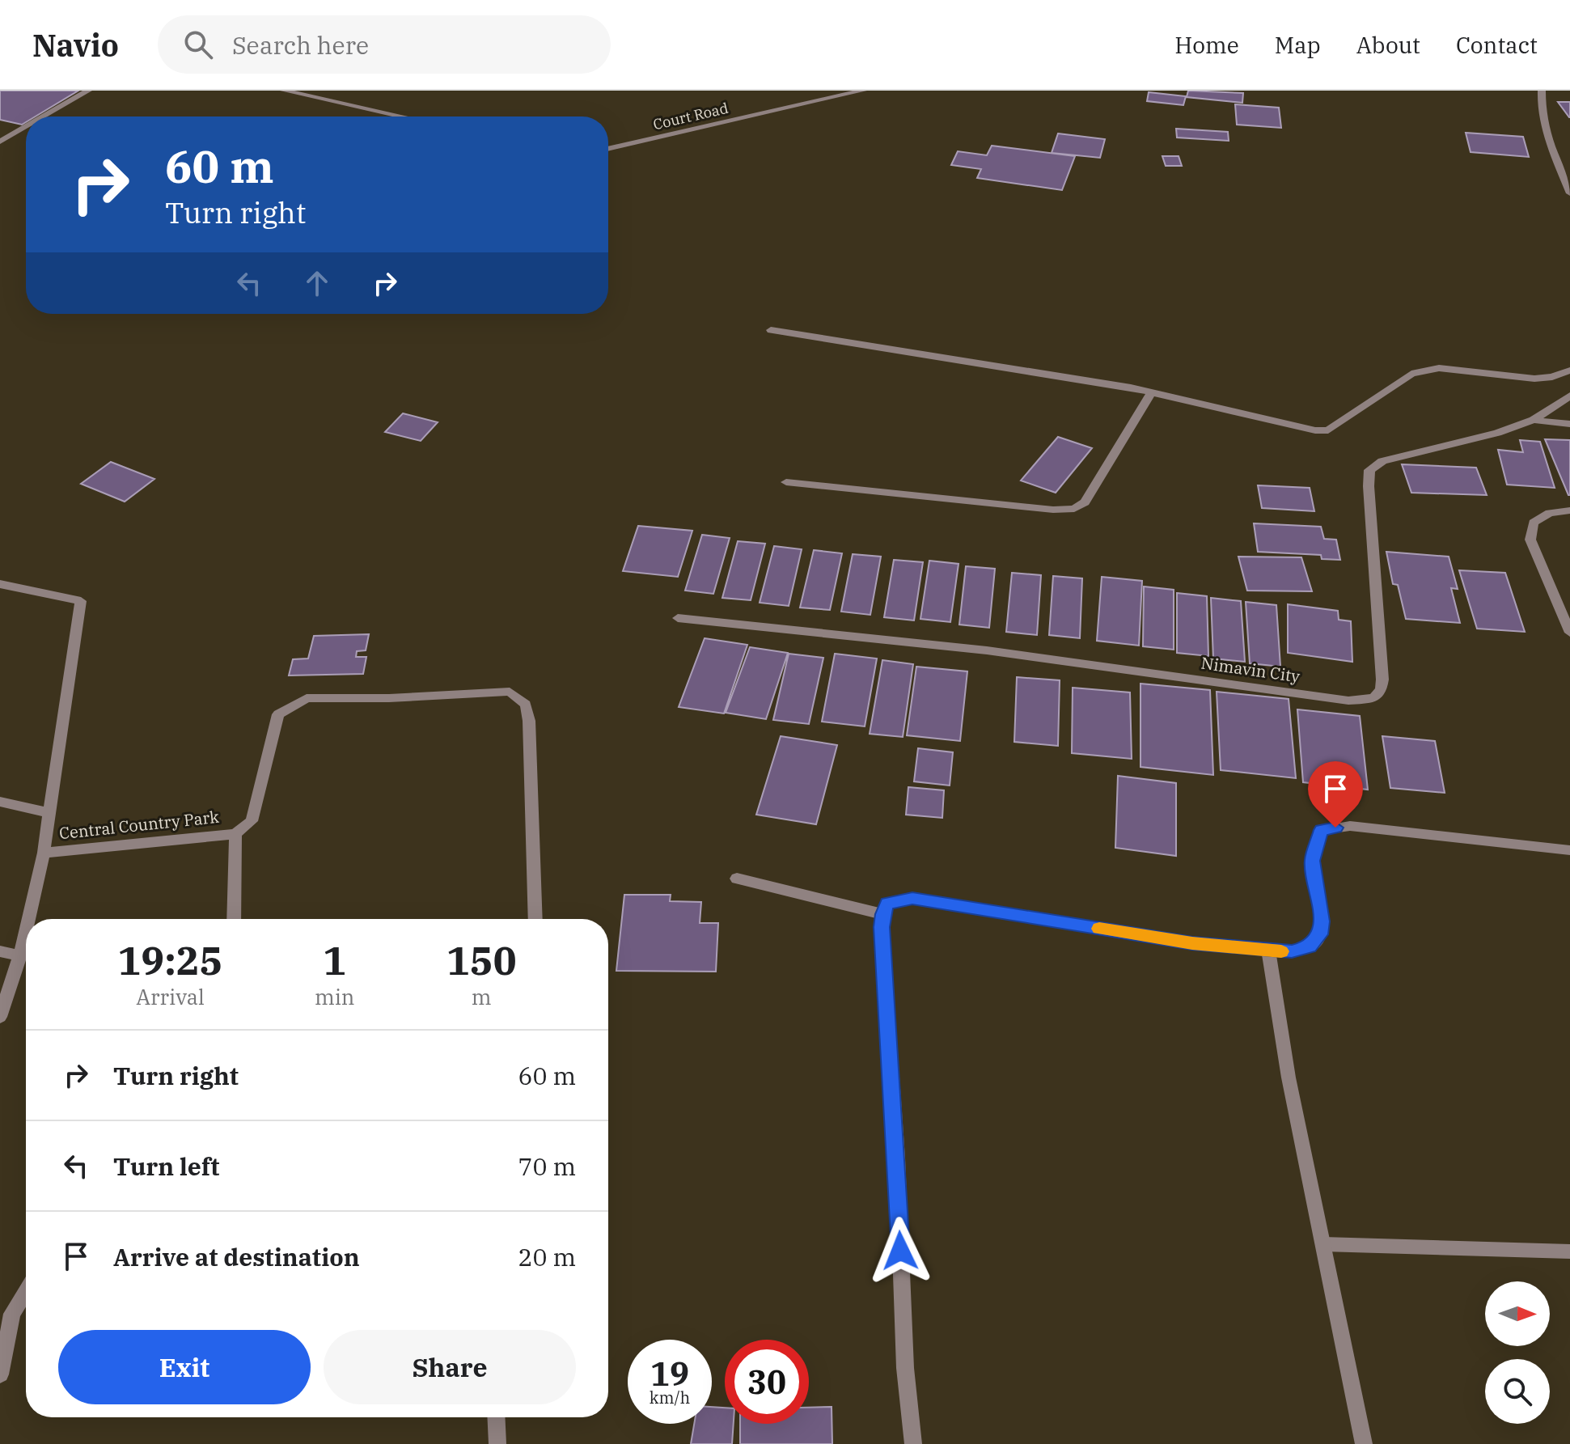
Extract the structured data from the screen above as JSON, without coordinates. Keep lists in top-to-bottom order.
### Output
{
  "streets": {
    "street": ["Court Road", "Nimavin City", "Central Country Park"]
  },
  "north": "right",
  "page": {
    "header": "Navio",
    "search": "Search here",
    "nav": [
      "Home",
      "Map",
      "About",
      "Contact"
    ],
    "turn": ["60 m", "Turn right"],
    "eta": [
      "19:25",
      "Arrival",
      "1",
      "min",
      "150",
      "m"
    ],
    "list": [
      {
        "name": "Turn right",
        "value": "60 m"
      },
      {
        "name": "Turn left",
        "value": "70 m"
      },
      {
        "name": "Arrive at destination",
        "value": "20 m"
      }
    ],
    "buttons": ["Exit", "Share"],
    "speed": "19 km/h",
    "limit": "30"
  }
}
